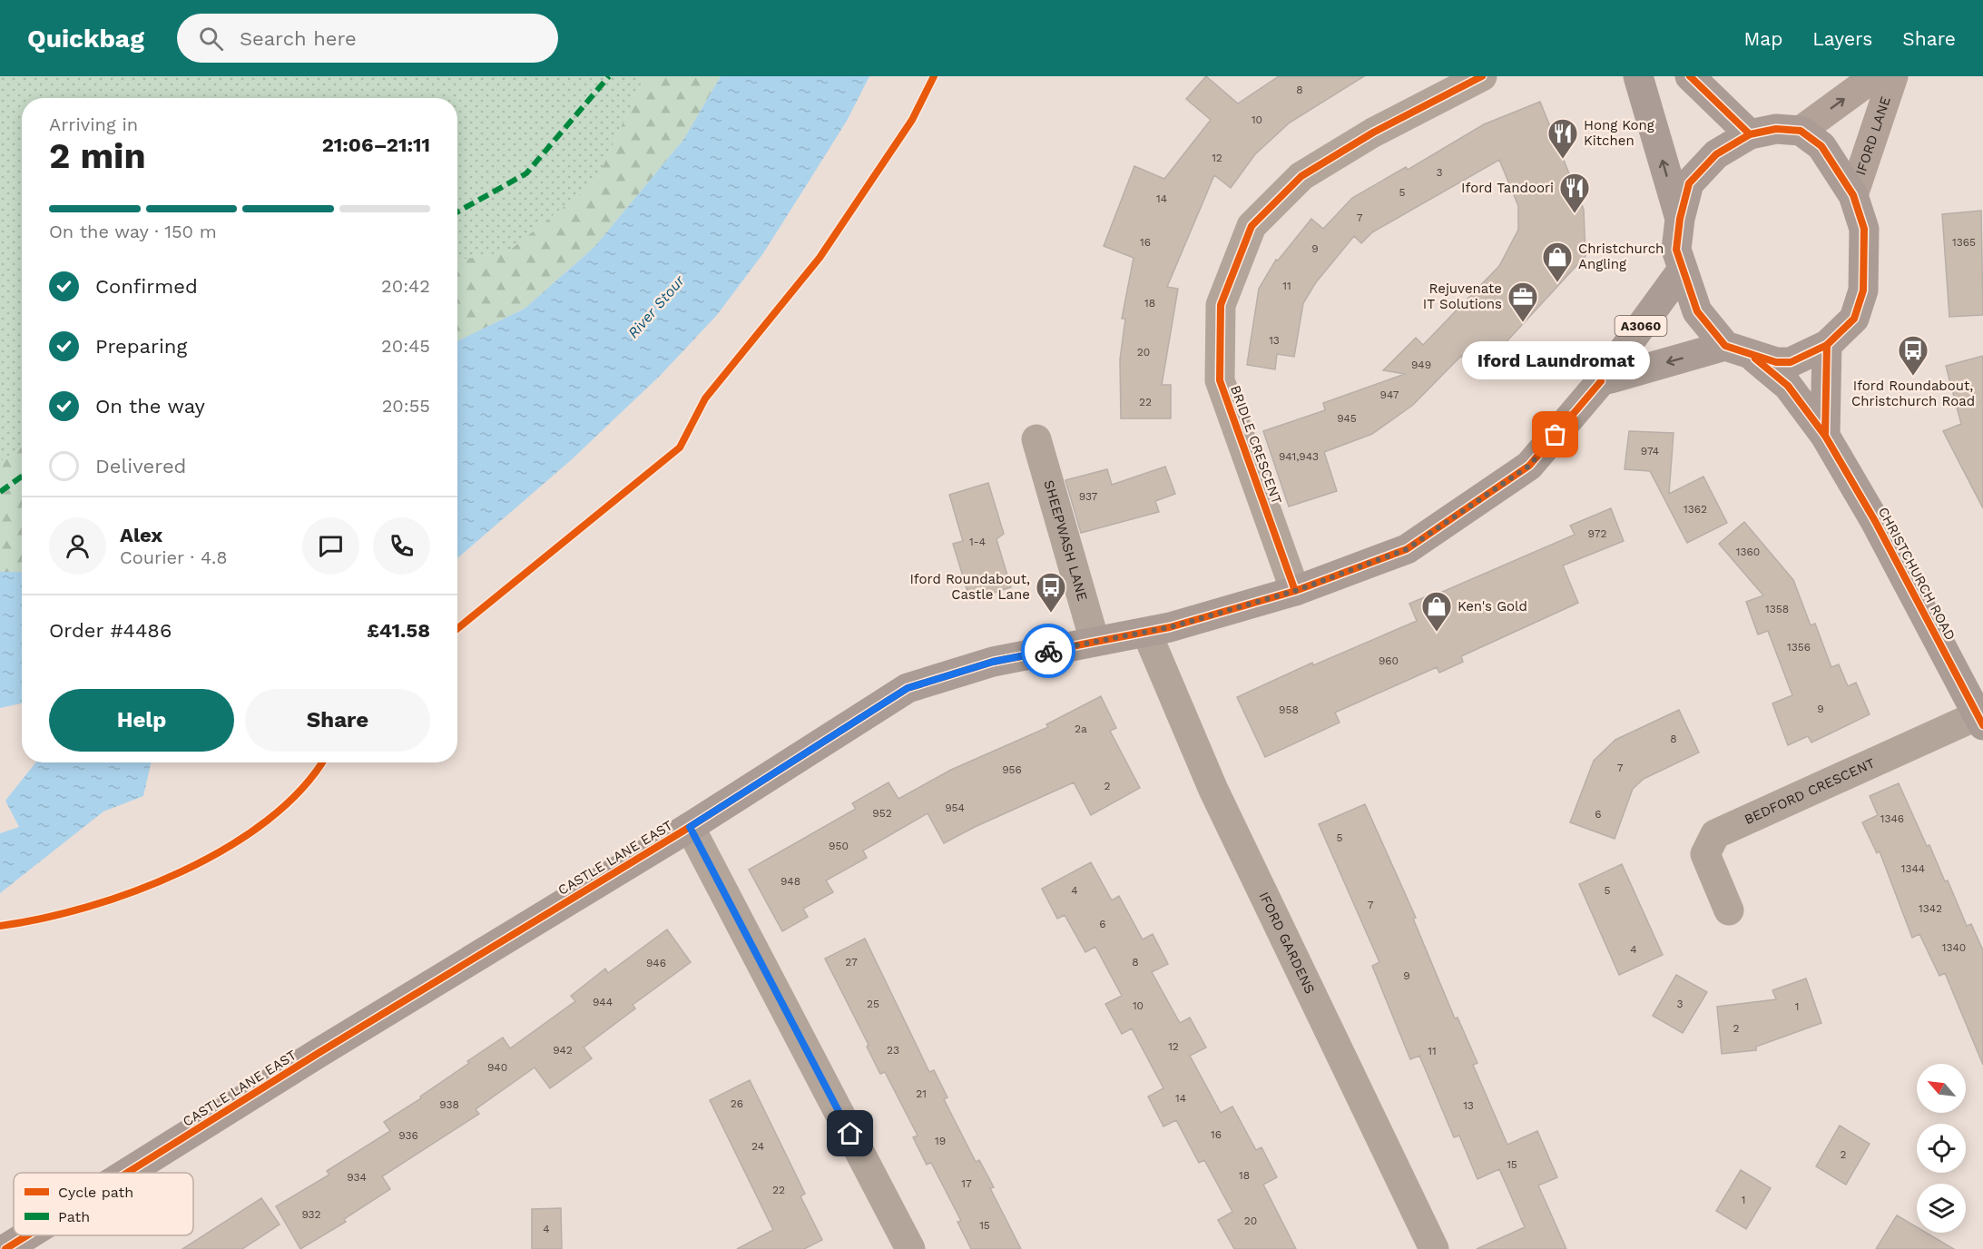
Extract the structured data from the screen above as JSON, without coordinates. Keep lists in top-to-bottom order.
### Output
{
  "streets": {
    "main road": ["A3060", "CHRISTCHURCH ROAD", "CASTLE LANE EAST"],
    "street": [
      "IFORD LANE",
      "BRIDLE CRESCENT",
      "SHEEPWASH LANE",
      "BEDFORD CRESCENT",
      "IFORD GARDENS"
    ]
  },
  "crossings": [
    ["IFORD LANE", "CHRISTCHURCH ROAD"],
    ["BRIDLE CRESCENT", "CASTLE LANE EAST"],
    ["SHEEPWASH LANE", "CASTLE LANE EAST"],
    ["CHRISTCHURCH ROAD", "BEDFORD CRESCENT"],
    ["CHRISTCHURCH ROAD", "CASTLE LANE EAST"],
    ["CASTLE LANE EAST", "IFORD GARDENS"]
  ],
  "one_way": ["IFORD LANE"],
  "water": ["River Stour"],
  "places": {
    "restaurant": ["Hong Kong Kitchen", "Iford Tandoori"],
    "shop": ["Christchurch Angling", "Ken's Gold"],
    "office": ["Rejuvenate IT Solutions"],
    "bus stop": ["Iford Roundabout, Christchurch Road", "Iford Roundabout, Castle Lane"],
    "other": ["Iford Laundromat"]
  },
  "house_numbers": [
    "8",
    "10",
    "12",
    "3",
    "5",
    "14",
    "7",
    "16",
    "1365",
    "9",
    "11",
    "18",
    "13",
    "20",
    "949",
    "947",
    "22",
    "945",
    "974",
    "941,943",
    "937",
    "1362",
    "972",
    "1-4",
    "1360",
    "1358",
    "1356",
    "960",
    "9",
    "958",
    "2a",
    "8",
    "7",
    "956",
    "2",
    "954",
    "952",
    "6",
    "1346",
    "5",
    "950",
    "1344",
    "948",
    "4",
    "5",
    "7",
    "1342",
    "6",
    "1340",
    "4",
    "27",
    "8",
    "946",
    "9",
    "944",
    "25",
    "3",
    "10",
    "1",
    "2",
    "12",
    "942",
    "23",
    "11",
    "940",
    "21",
    "14",
    "26",
    "938",
    "13",
    "16",
    "936",
    "19",
    "24",
    "2",
    "15",
    "18",
    "934",
    "17",
    "22",
    "1",
    "932",
    "20",
    "15",
    "4"
  ],
  "legend": ["Cycle path", "Path"],
  "north": "top left",
  "page": {
    "header": "Quickbag",
    "search": "Search here",
    "nav": ["Map", "Layers", "Share"],
    "heading": ["2 min", "Arriving in", "21:06–21:11"],
    "panel": [
      "Alex",
      "Courier · 4.8",
      "Order #4486",
      "£41.58"
    ],
    "bar": "On the way · 150 m",
    "list": [
      ["Confirmed", "20:42"],
      ["Preparing", "20:45"],
      ["On the way", "20:55"],
      "Delivered"
    ],
    "bubble": "Iford Laundromat",
    "buttons": ["Help", "Share"]
  }
}
